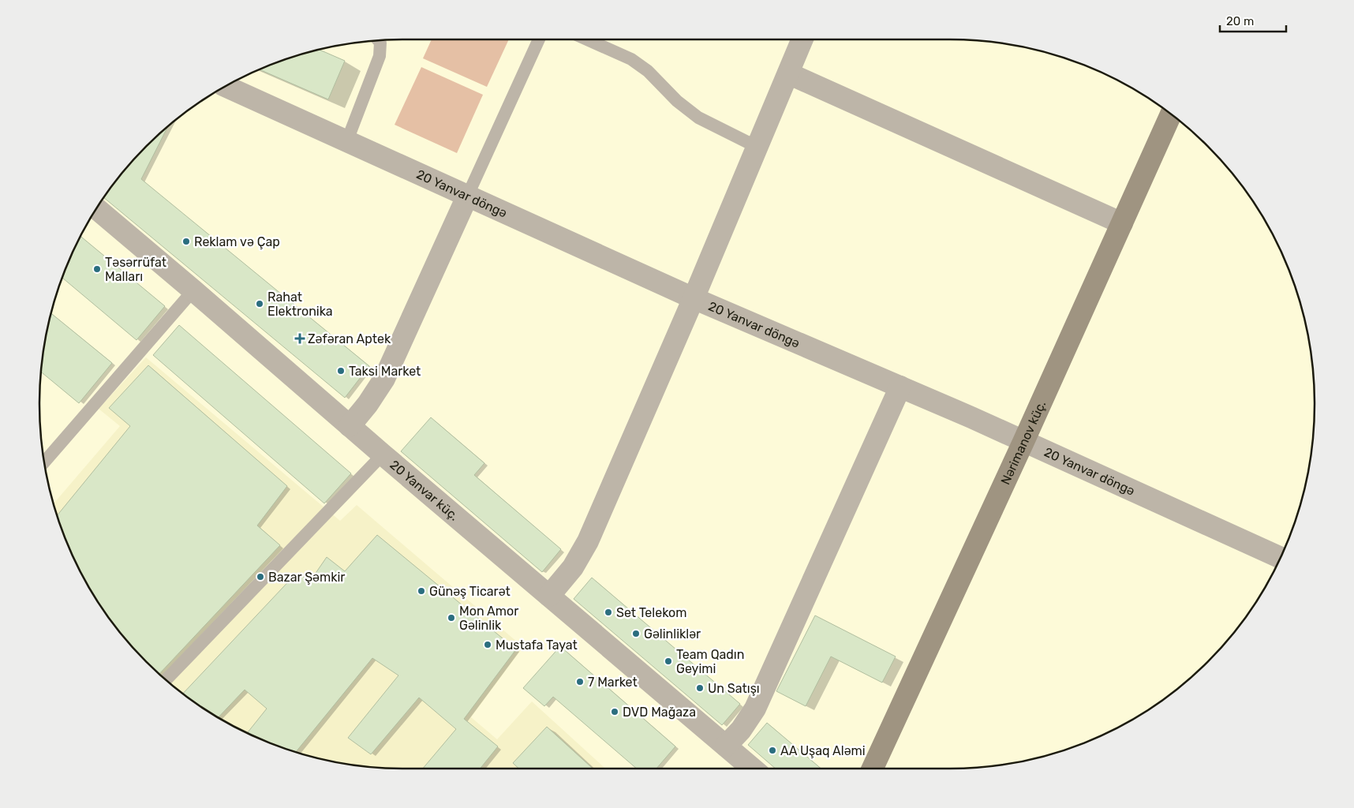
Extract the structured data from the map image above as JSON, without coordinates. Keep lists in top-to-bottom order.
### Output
{
  "streets": {
    "street": ["20 Yanvar döngə", "Nərimanov küç.", "20 Yanvar küç."]
  },
  "crossings": [
    ["20 Yanvar döngə", "Nərimanov küç."]
  ],
  "places": {
    "other": [
      "Reklam və Çap",
      "Təsərrüfat Malları",
      "Rahat Elektronika",
      "Taksi Market",
      "Bazar Şəmkir",
      "Günəş Ticarət",
      "Set Telekom",
      "Mon Amor Gəlinlik",
      "Gəlinliklər",
      "Mustafa Tayat",
      "Team Qadın Geyimi",
      "7 Market",
      "Un Satışı",
      "DVD Mağaza",
      "AA Uşaq Aləmi"
    ],
    "health": ["Zəfəran Aptek"]
  },
  "scale_bar": "20 m"
}
